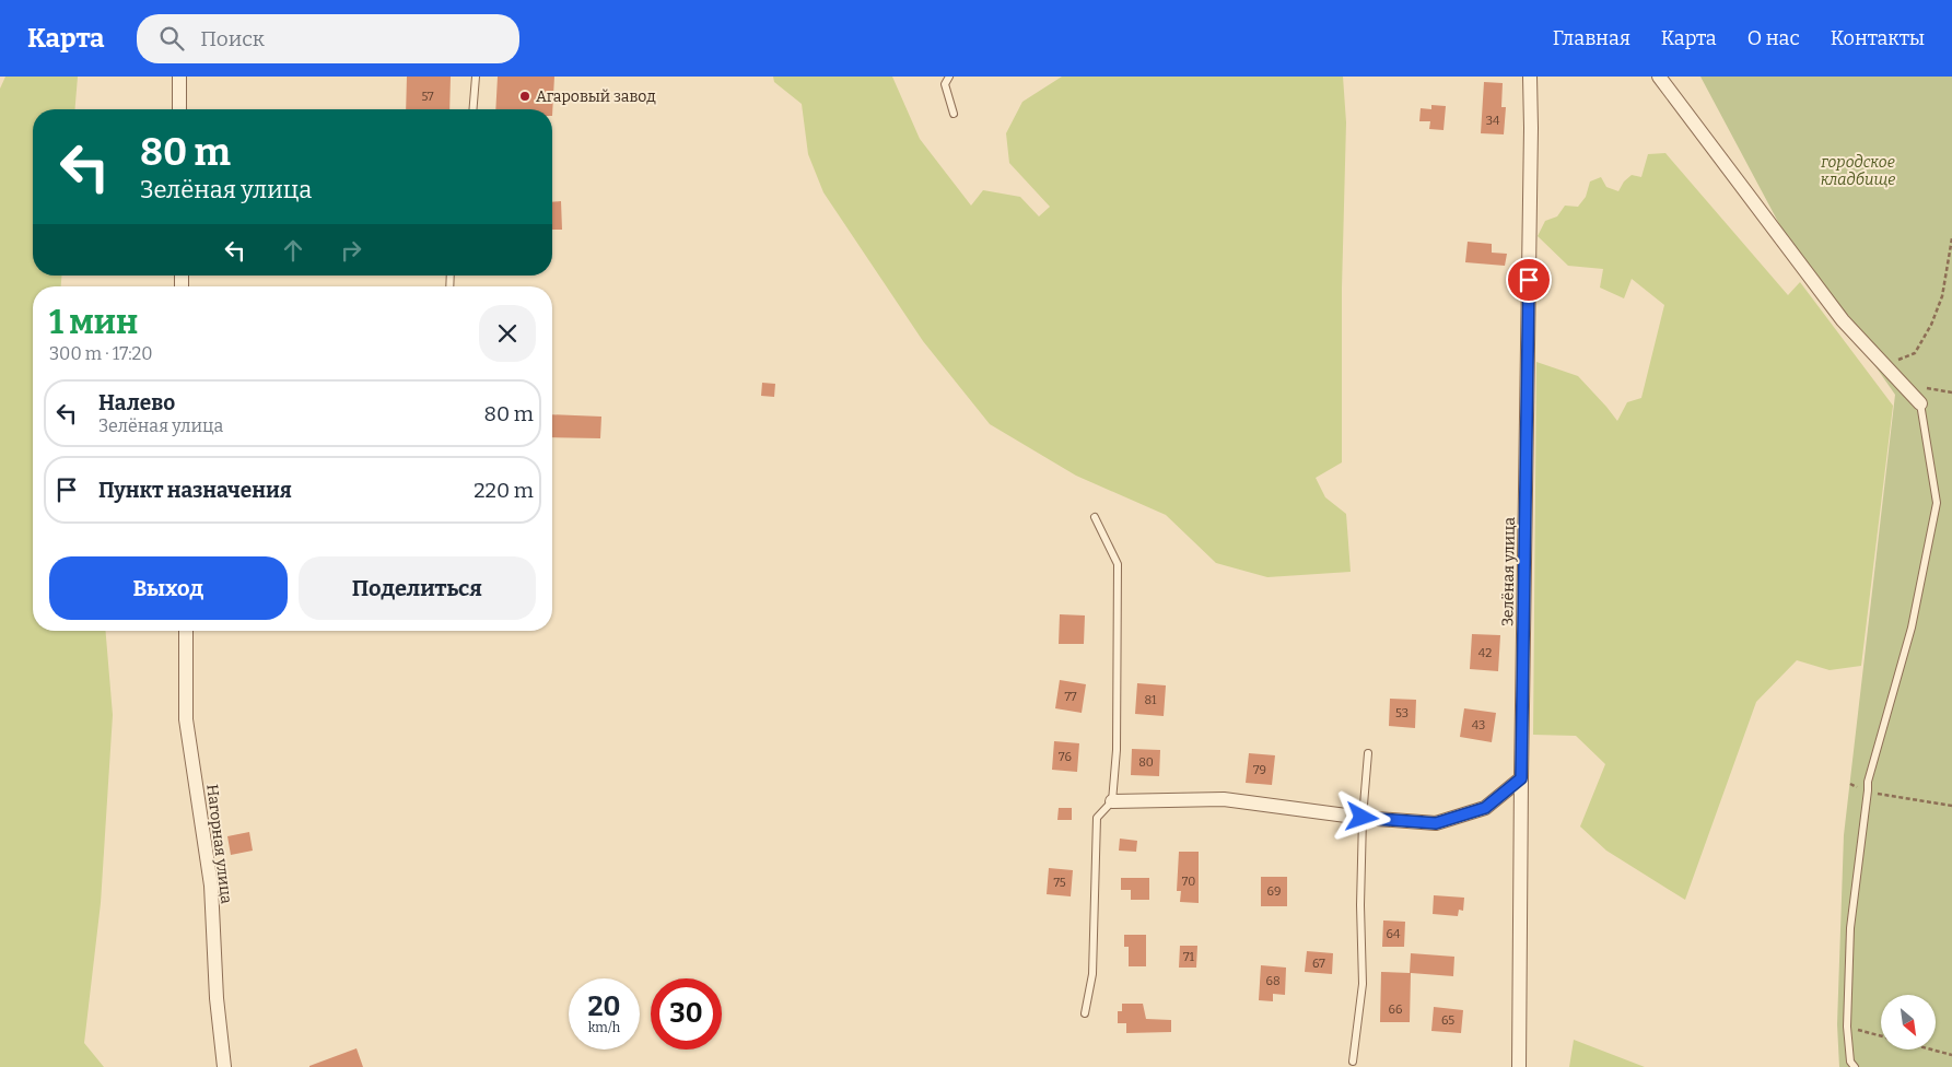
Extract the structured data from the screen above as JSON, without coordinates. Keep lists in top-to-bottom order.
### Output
{
  "streets": {
    "street": ["Зелёная улица", "Нагорная улица"]
  },
  "parks": ["городское кладбище"],
  "places": ["Агаровый завод"],
  "house_numbers": [
    "57",
    "34",
    "42",
    "77",
    "81",
    "53",
    "43",
    "76",
    "80",
    "79",
    "70",
    "75",
    "69",
    "64",
    "71",
    "67",
    "68",
    "66",
    "65"
  ],
  "north": "bottom right",
  "page": {
    "header": "Карта",
    "search": "Поиск",
    "nav": [
      "Главная",
      "Карта",
      "О нас",
      "Контакты"
    ],
    "turn": ["80 m", "Зелёная улица"],
    "heading": ["1 мин", "300 m · 17:20"],
    "list": [
      {
        "name": "Налево",
        "note": "Зелёная улица",
        "value": "80 m"
      },
      {
        "name": "Пункт назначения",
        "value": "220 m"
      }
    ],
    "buttons": ["Выход", "Поделиться"],
    "speed": "20 km/h",
    "limit": "30"
  }
}
